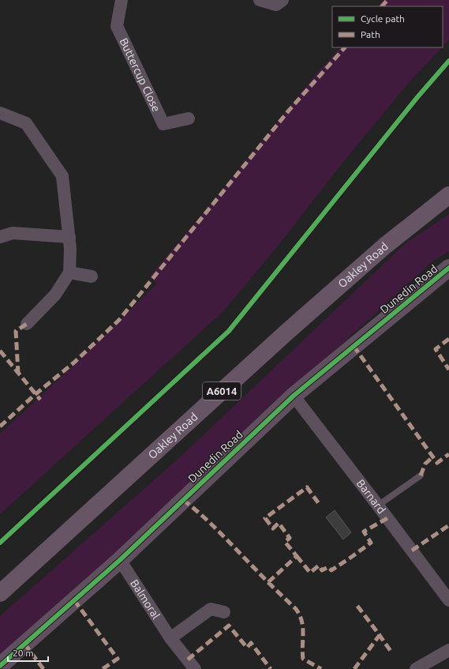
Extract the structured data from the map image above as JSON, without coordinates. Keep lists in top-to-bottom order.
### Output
{
  "streets": {
    "main road": ["Oakley Road", "A6014"],
    "street": [
      "Buttercup Close",
      "Dunedin Road",
      "Barnard",
      "Balmoral"
    ]
  },
  "crossings": [
    ["Dunedin Road", "Barnard"],
    ["Dunedin Road", "Balmoral"]
  ],
  "legend": ["Cycle path", "Path"],
  "scale_bar": "20 m"
}
